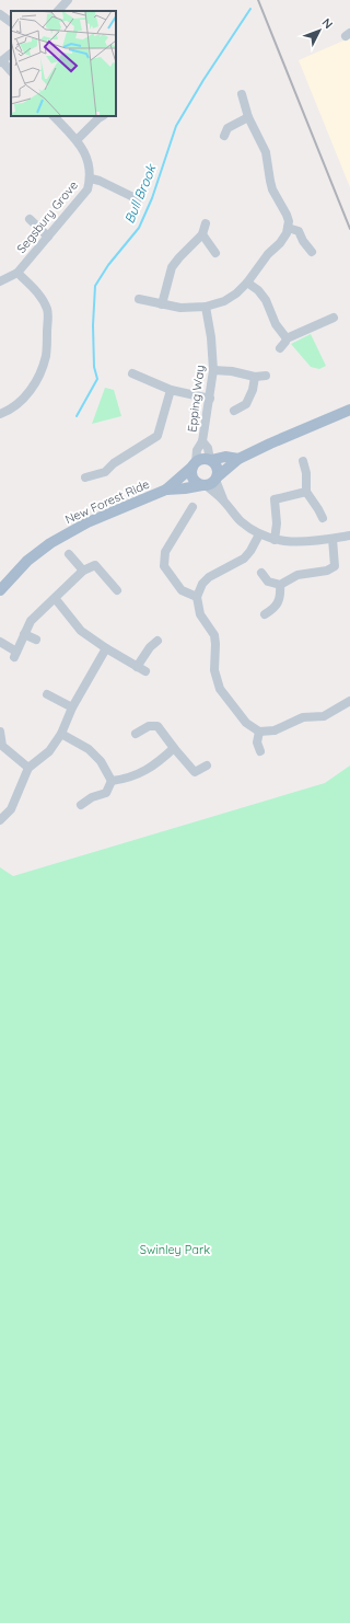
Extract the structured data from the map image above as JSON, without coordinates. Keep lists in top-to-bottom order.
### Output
{
  "streets": {
    "main road": ["New Forest Ride"],
    "street": ["Segsbury Grove", "Epping Way"]
  },
  "crossings": [
    ["Epping Way", "New Forest Ride"]
  ],
  "water": ["Bull Brook"],
  "parks": ["Swinley Park"],
  "north": "top right"
}
